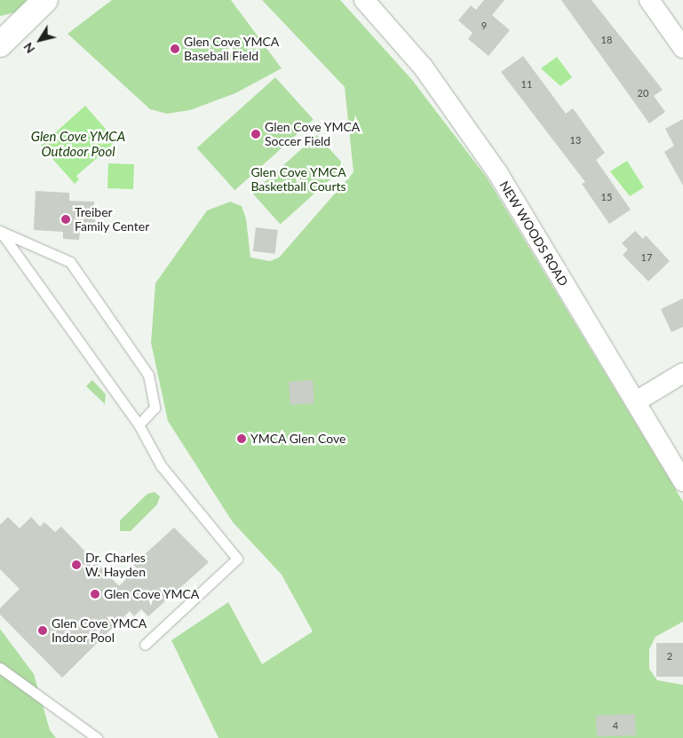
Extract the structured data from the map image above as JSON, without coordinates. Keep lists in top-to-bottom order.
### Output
{
  "streets": {
    "street": ["NEW WOODS ROAD"]
  },
  "water": ["Glen Cove YMCA Outdoor Pool"],
  "parks": ["Glen Cove YMCA Basketball Courts"],
  "places": [
    "Glen Cove YMCA Baseball Field",
    "Glen Cove YMCA Soccer Field",
    "Treiber Family Center",
    "YMCA Glen Cove",
    "Dr. Charles W. Hayden",
    "Glen Cove YMCA",
    "Glen Cove YMCA Indoor Pool"
  ],
  "house_numbers": [
    "9",
    "18",
    "11",
    "20",
    "13",
    "15",
    "17",
    "2",
    "4"
  ],
  "north": "bottom left"
}
